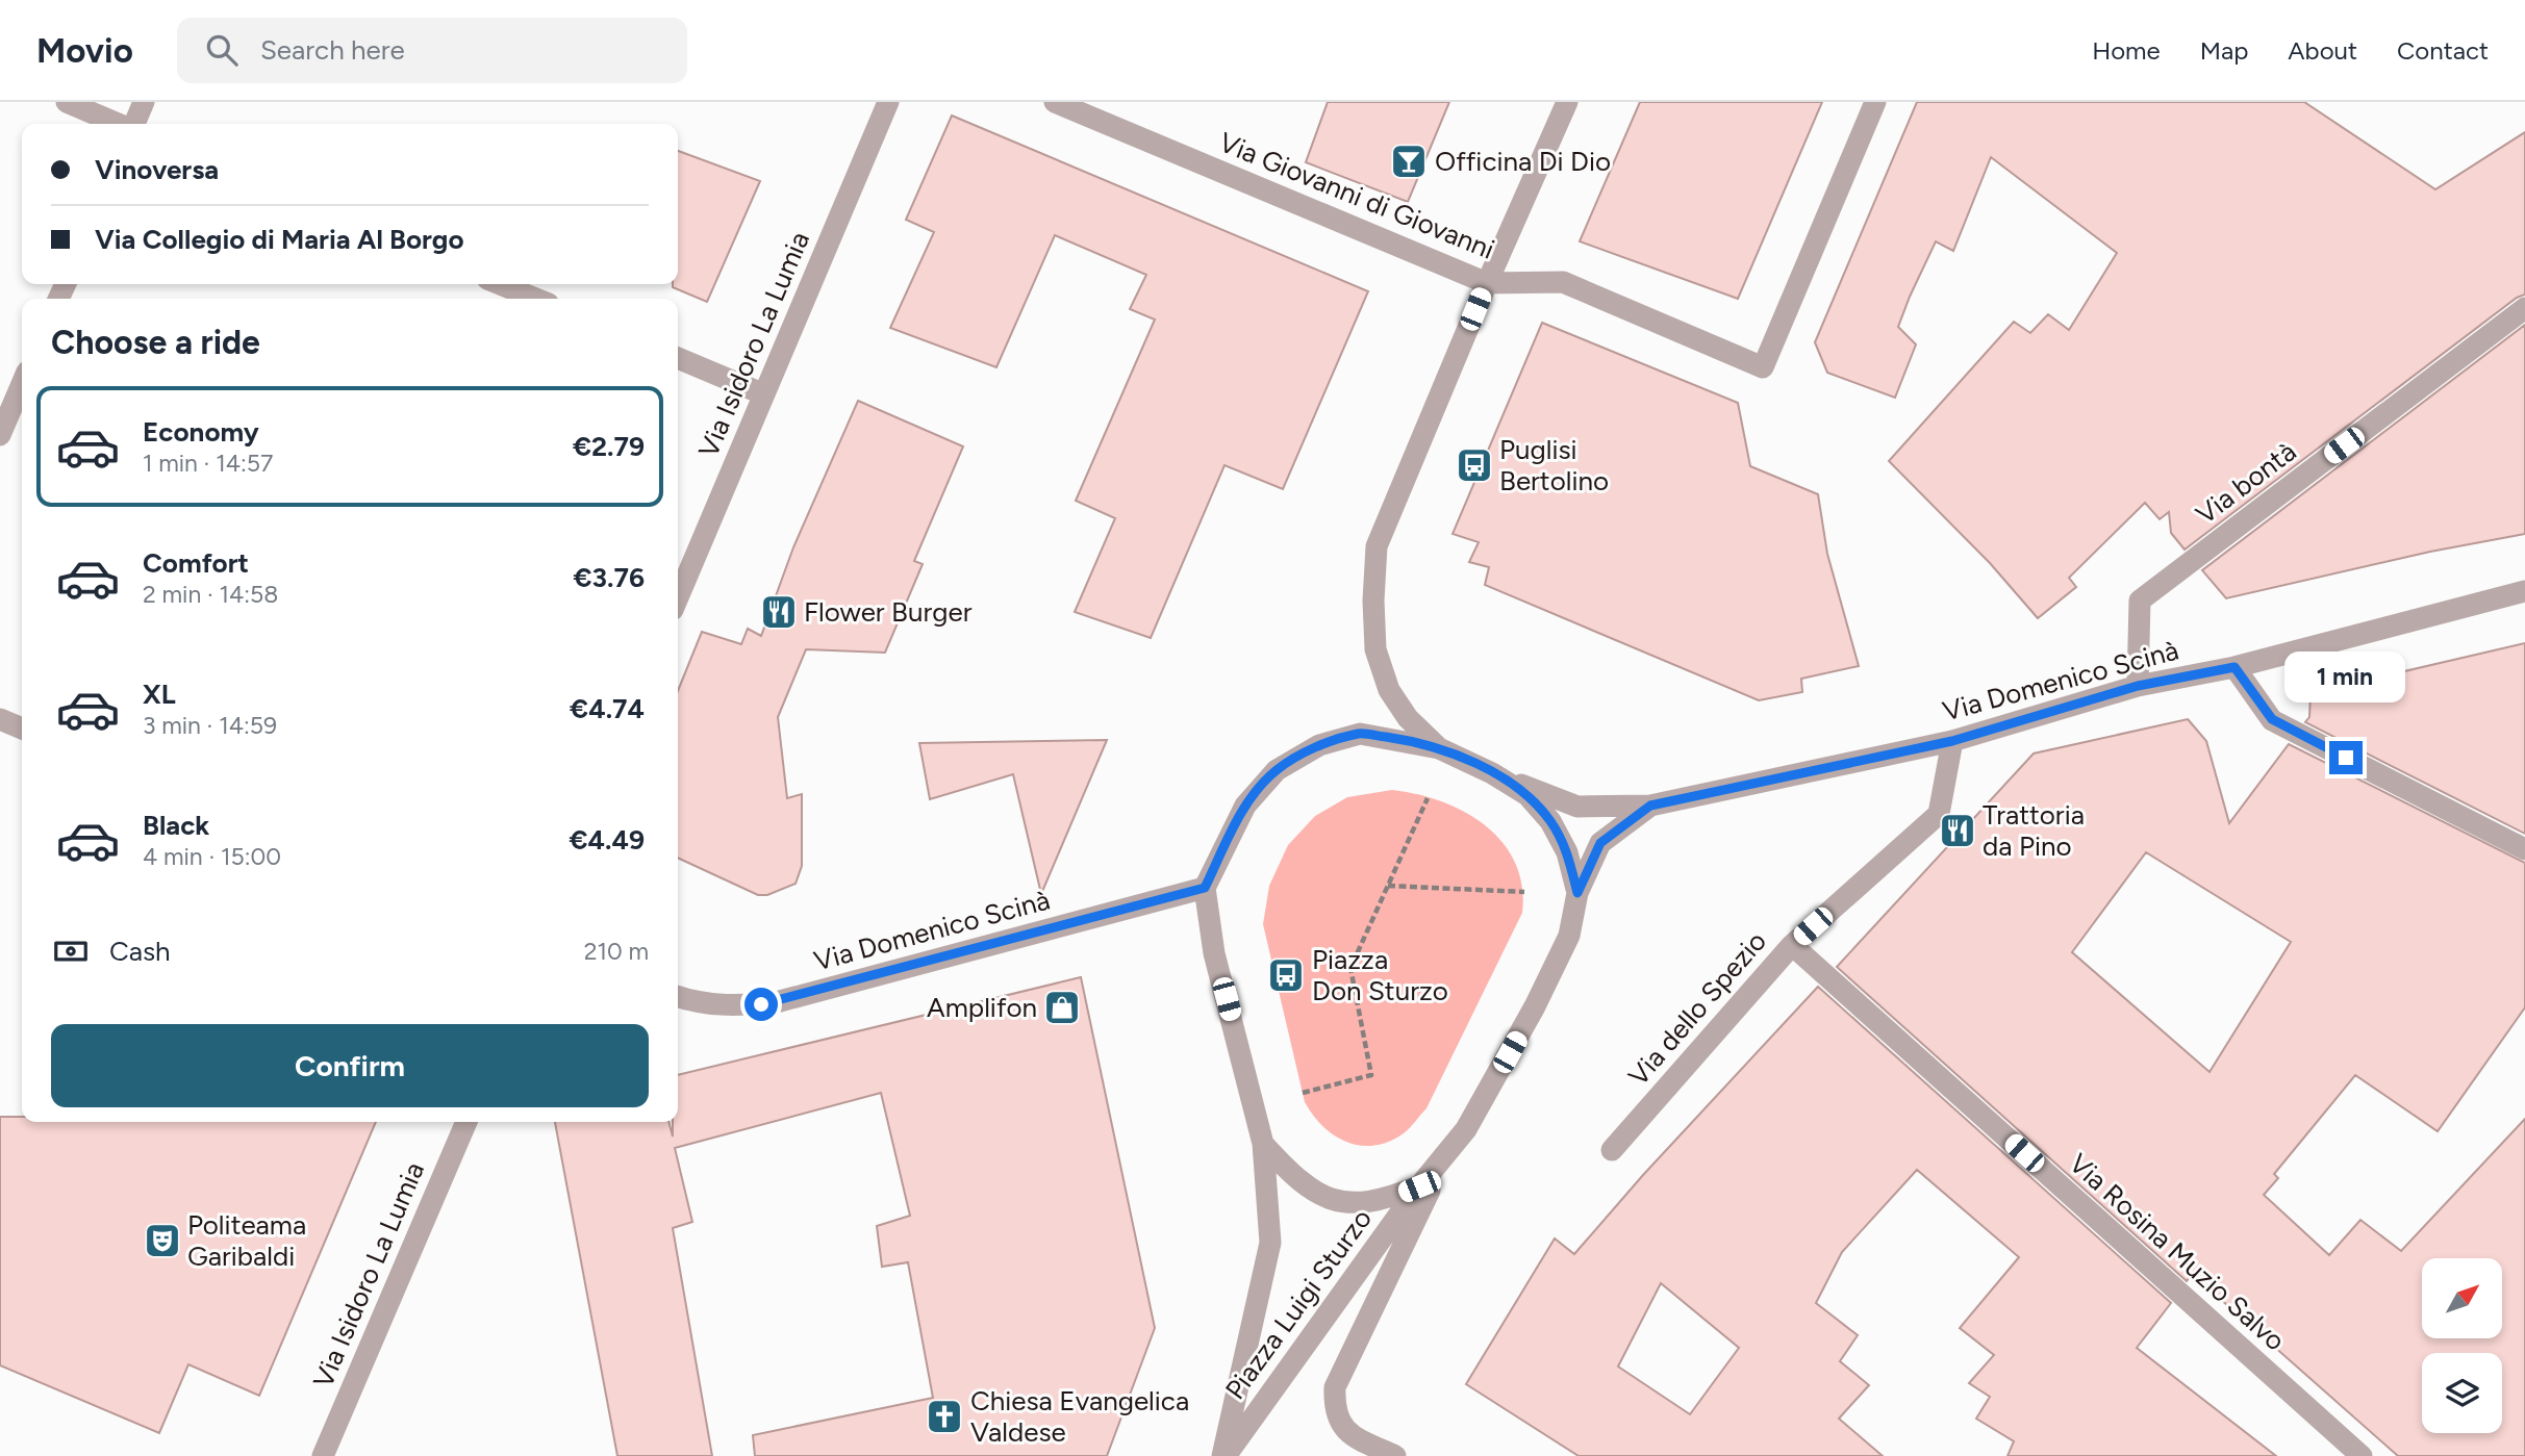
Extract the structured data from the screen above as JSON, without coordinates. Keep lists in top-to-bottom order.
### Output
{
  "streets": {
    "street": [
      "Via Giovanni di Giovanni",
      "Via Isidoro La Lumia",
      "Via bontà",
      "Via Domenico Scinà",
      "Via dello Spezio",
      "Via Rosina Muzio Salvo",
      "Piazza Luigi Sturzo"
    ]
  },
  "crossings": [
    ["Via bontà", "Via Domenico Scinà"],
    ["Via Domenico Scinà", "Via dello Spezio"],
    ["Via Domenico Scinà", "Piazza Luigi Sturzo"],
    ["Via dello Spezio", "Via Rosina Muzio Salvo"]
  ],
  "places": {
    "bar": ["Officina Di Dio"],
    "bus stop": ["Puglisi Bertolino", "Piazza Don Sturzo"],
    "restaurant": ["Flower Burger", "Trattoria da Pino"],
    "shop": ["Amplifon"],
    "theatre": ["Politeama Garibaldi"],
    "church": ["Chiesa Evangelica Valdese"]
  },
  "north": "top right",
  "page": {
    "header": "Movio",
    "search": "Search here",
    "nav": [
      "Home",
      "Map",
      "About",
      "Contact"
    ],
    "banner": ["Vinoversa", "Via Collegio di Maria Al Borgo"],
    "heading": "Choose a ride",
    "list": [
      {
        "name": "Economy",
        "note": "1 min · 14:57",
        "value": "€2.79"
      },
      {
        "name": "Comfort",
        "note": "2 min · 14:58",
        "value": "€3.76"
      },
      {
        "name": "XL",
        "note": "3 min · 14:59",
        "value": "€4.74"
      },
      {
        "name": "Black",
        "note": "4 min · 15:00",
        "value": "€4.49"
      }
    ],
    "bubble": "1 min",
    "pay": ["Cash", "210 m"],
    "buttons": "Confirm"
  }
}
